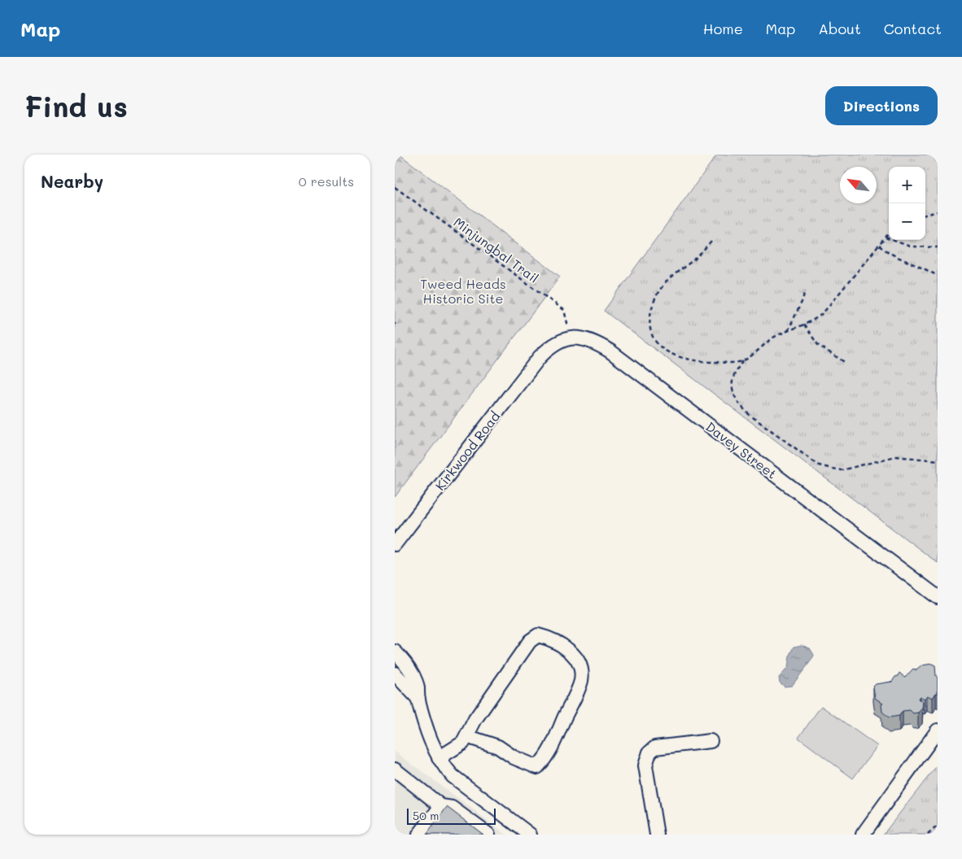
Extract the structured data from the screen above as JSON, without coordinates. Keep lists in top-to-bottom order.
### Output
{
  "streets": {
    "street": ["Davey Street", "Kirkwood Road"],
    "path": ["Minjungbal Trail"]
  },
  "crossings": [
    ["Minjungbal Trail", "Davey Street"],
    ["Minjungbal Trail", "Kirkwood Road"],
    ["Davey Street", "Kirkwood Road"]
  ],
  "parks": ["Tweed Heads Historic Site"],
  "scale_bar": "50 m",
  "north": "top left",
  "page": {
    "header": "Map",
    "nav": [
      "Home",
      "Map",
      "About",
      "Contact"
    ],
    "buttons": "Directions",
    "title": "Find us",
    "heading": ["Nearby", "0 results"],
    "map_buttons": ["+", "−"],
    "scale": "50 m"
  }
}
